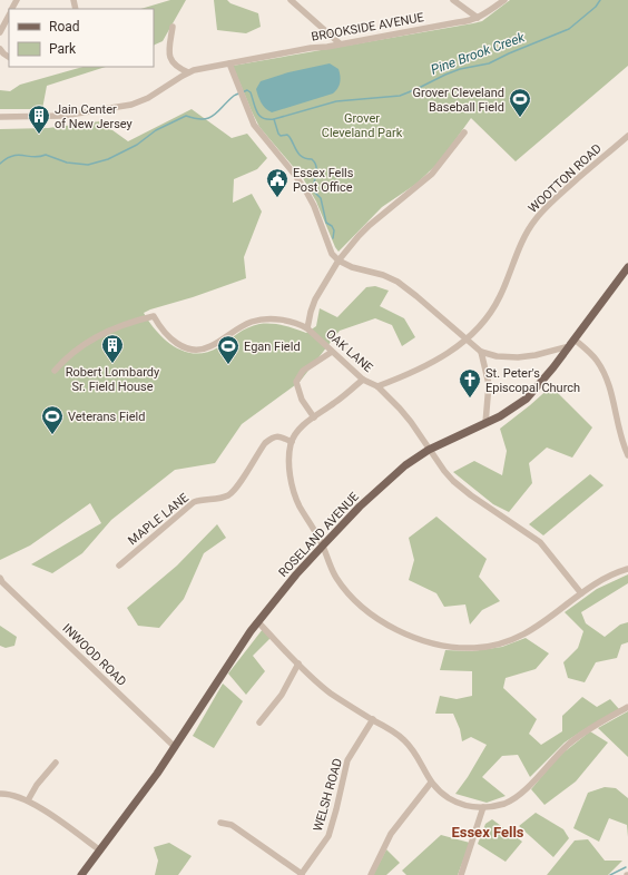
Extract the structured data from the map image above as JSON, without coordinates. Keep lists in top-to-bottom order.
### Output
{
  "streets": {
    "main road": ["ROSELAND AVENUE"],
    "street": [
      "BROOKSIDE AVENUE",
      "WOOTTON ROAD",
      "OAK LANE",
      "MAPLE LANE",
      "INWOOD ROAD",
      "WELSH ROAD"
    ]
  },
  "crossings": [
    ["WOOTTON ROAD", "OAK LANE"],
    ["OAK LANE", "ROSELAND AVENUE"],
    ["ROSELAND AVENUE", "INWOOD ROAD"]
  ],
  "districts": ["Essex Fells"],
  "water": ["Pine Brook Creek"],
  "parks": ["Grover Cleveland Park"],
  "places": {
    "sports": ["Grover Cleveland Baseball Field", "Egan Field", "Veterans Field"],
    "building": ["Jain Center of New Jersey", "Robert Lombardy Sr. Field House"],
    "public building": ["Essex Fells Post Office"],
    "church": ["St. Peter's Episcopal Church"]
  },
  "legend": ["Road", "Park"]
}
